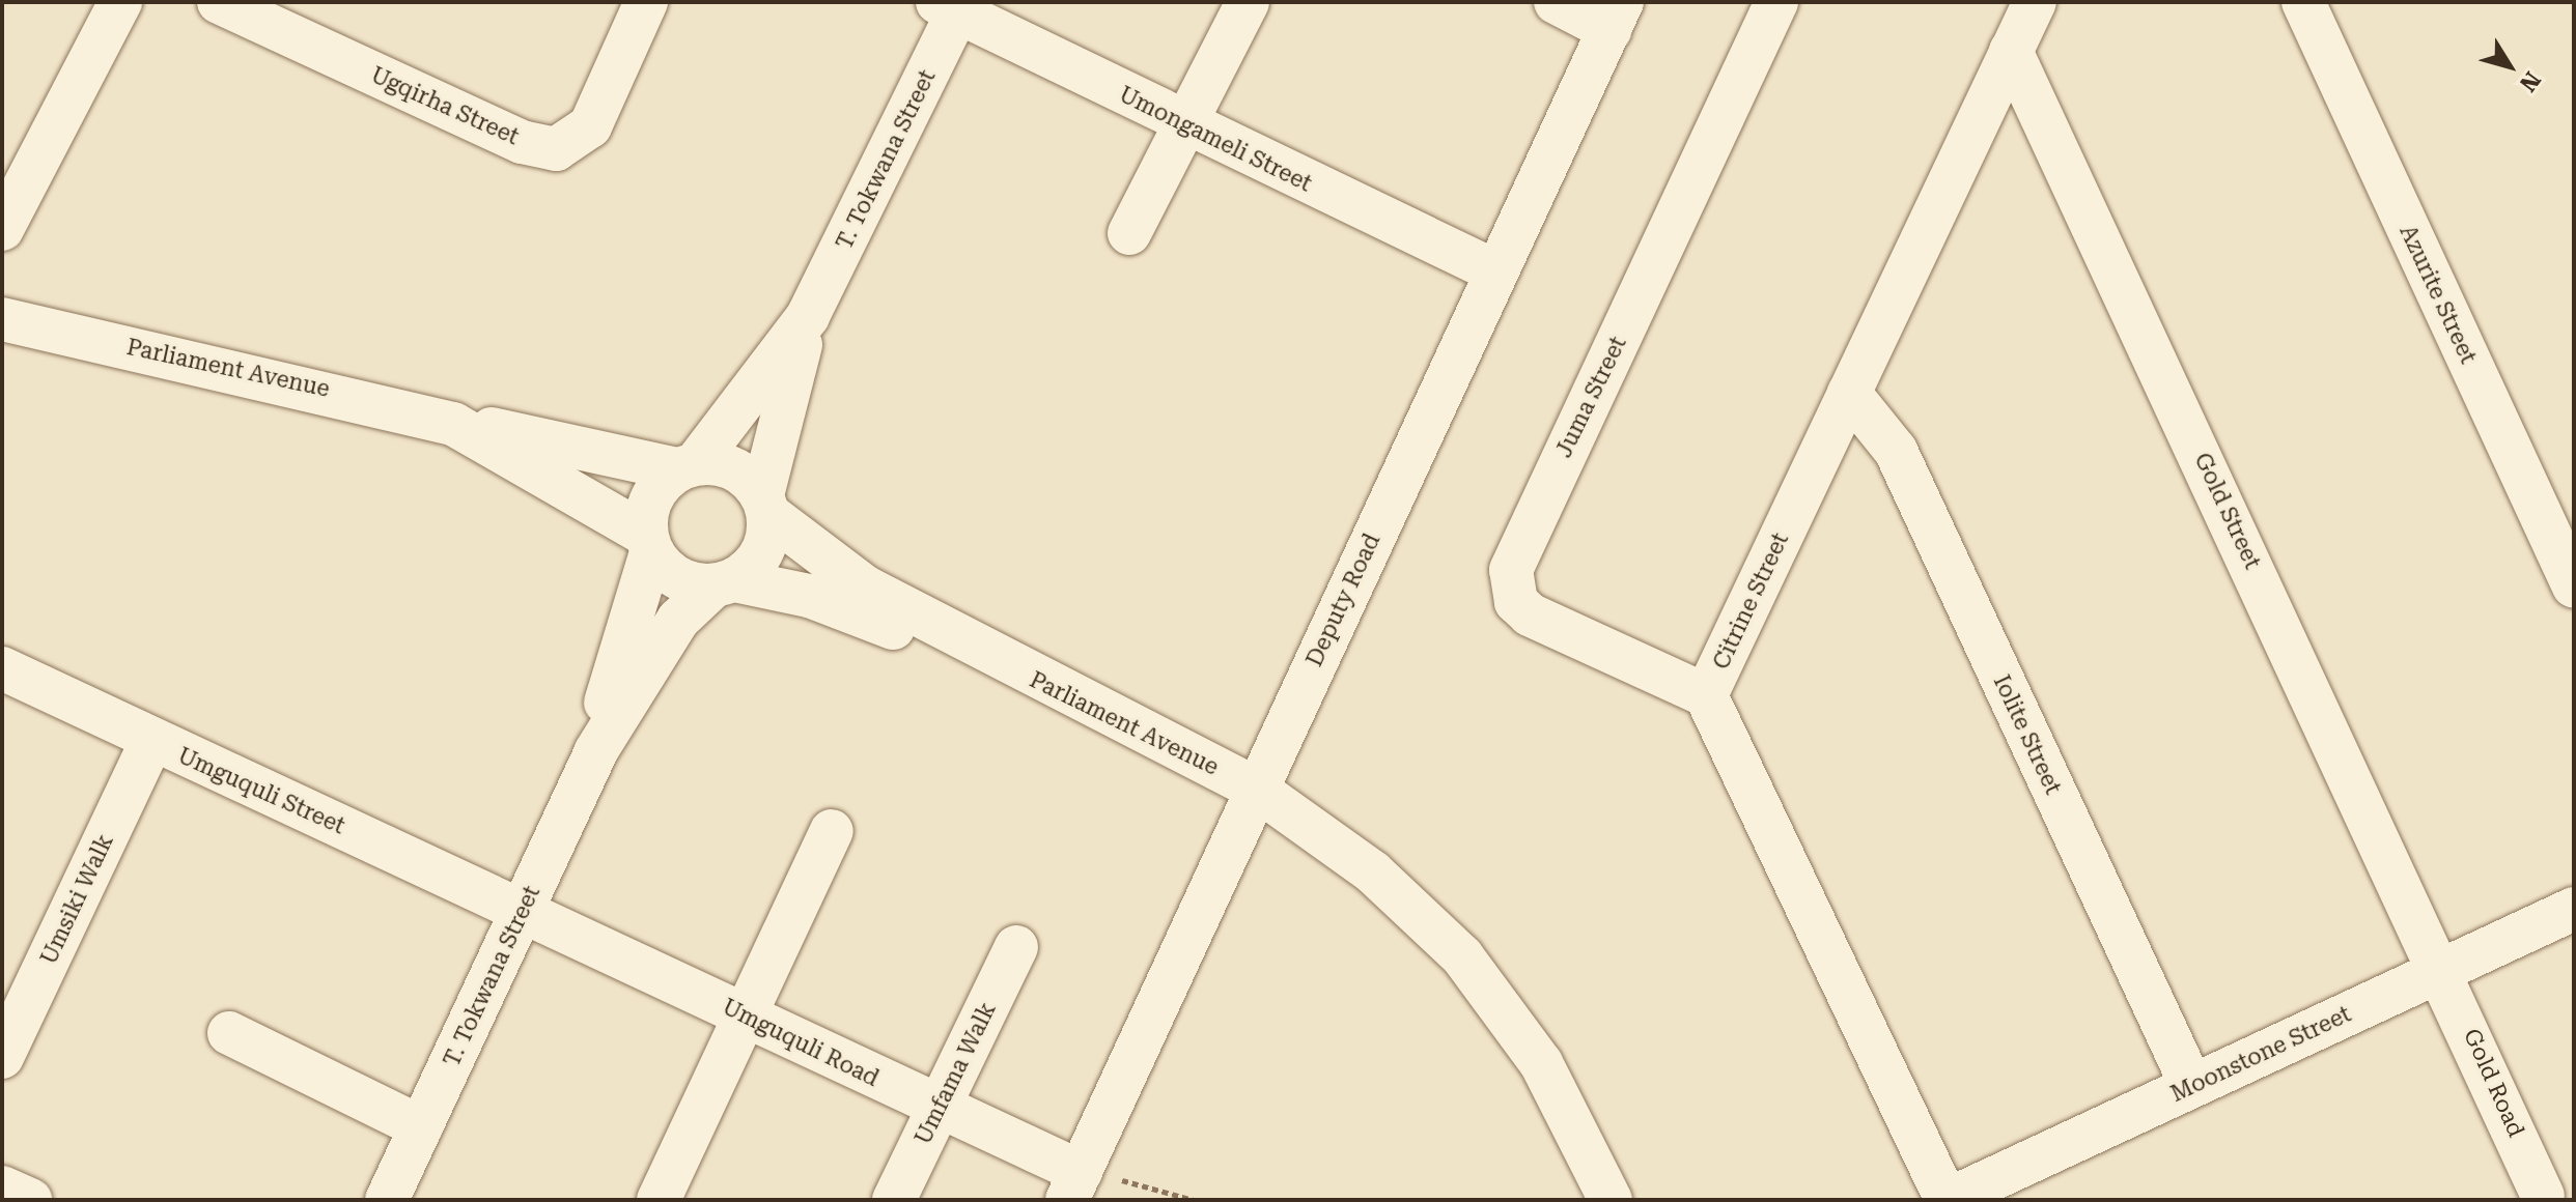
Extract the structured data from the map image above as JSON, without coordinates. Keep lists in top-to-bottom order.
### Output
{
  "streets": {
    "street": [
      "Ugqirha Street",
      "Umongameli Street",
      "T. Tokwana Street",
      "Azurite Street",
      "Parliament Avenue",
      "Juma Street",
      "Gold Street",
      "Deputy Road",
      "Citrine Street",
      "Iolite Street",
      "Umguquli Street",
      "Umsiki Walk",
      "Umguquli Road",
      "Moonstone Street",
      "Umfama Walk",
      "Gold Road"
    ]
  },
  "crossings": [
    ["Umongameli Street", "T. Tokwana Street"],
    ["Umongameli Street", "Deputy Road"],
    ["T. Tokwana Street", "Parliament Avenue"],
    ["T. Tokwana Street", "Umguquli Street"],
    ["T. Tokwana Street", "Umguquli Road"],
    ["Parliament Avenue", "Deputy Road"],
    ["Juma Street", "Citrine Street"],
    ["Gold Street", "Citrine Street"],
    ["Gold Street", "Moonstone Street"],
    ["Gold Street", "Gold Road"],
    ["Deputy Road", "Umguquli Road"],
    ["Citrine Street", "Iolite Street"],
    ["Citrine Street", "Moonstone Street"],
    ["Iolite Street", "Moonstone Street"],
    ["Umguquli Street", "Umsiki Walk"],
    ["Umguquli Street", "Umguquli Road"],
    ["Umguquli Road", "Umfama Walk"],
    ["Moonstone Street", "Gold Road"]
  ],
  "north": "bottom right"
}
